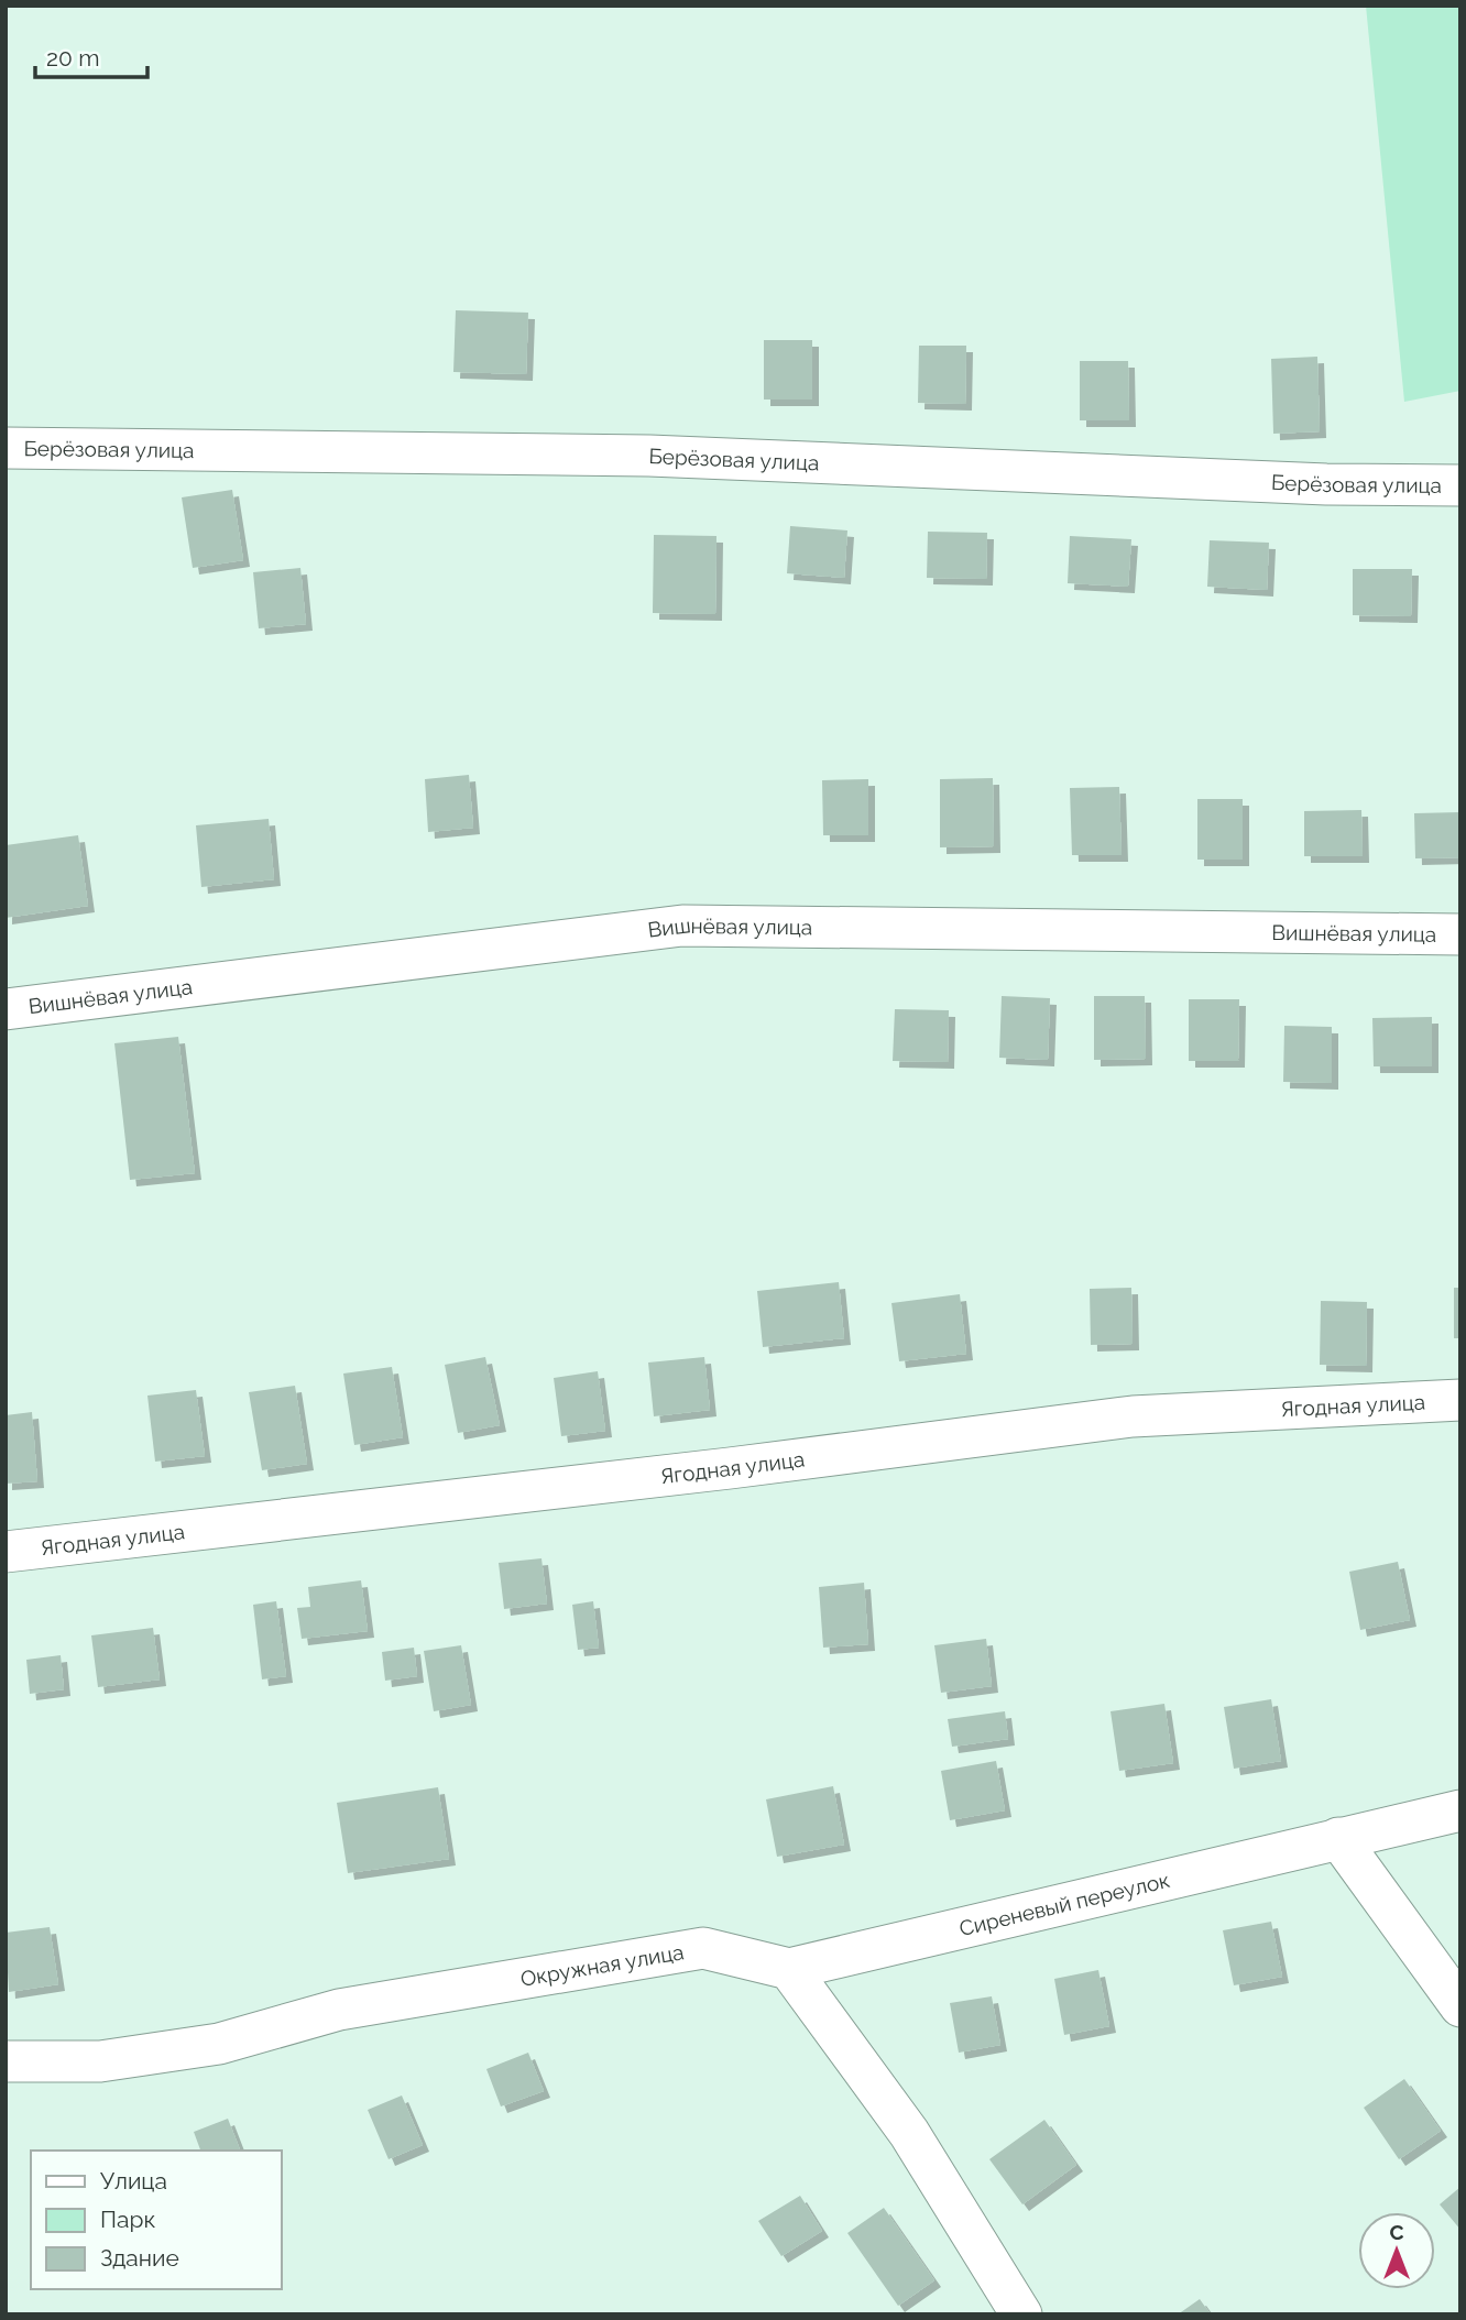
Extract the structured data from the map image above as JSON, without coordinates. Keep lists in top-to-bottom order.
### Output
{
  "streets": {
    "street": [
      "Берёзовая улица",
      "Вишнёвая улица",
      "Ягодная улица",
      "Сиреневый переулок",
      "Окружная улица"
    ]
  },
  "crossings": [
    ["Сиреневый переулок", "Окружная улица"]
  ],
  "legend": ["Улица", "Парк", "Здание"],
  "scale_bar": "20 m",
  "north": "top"
}
